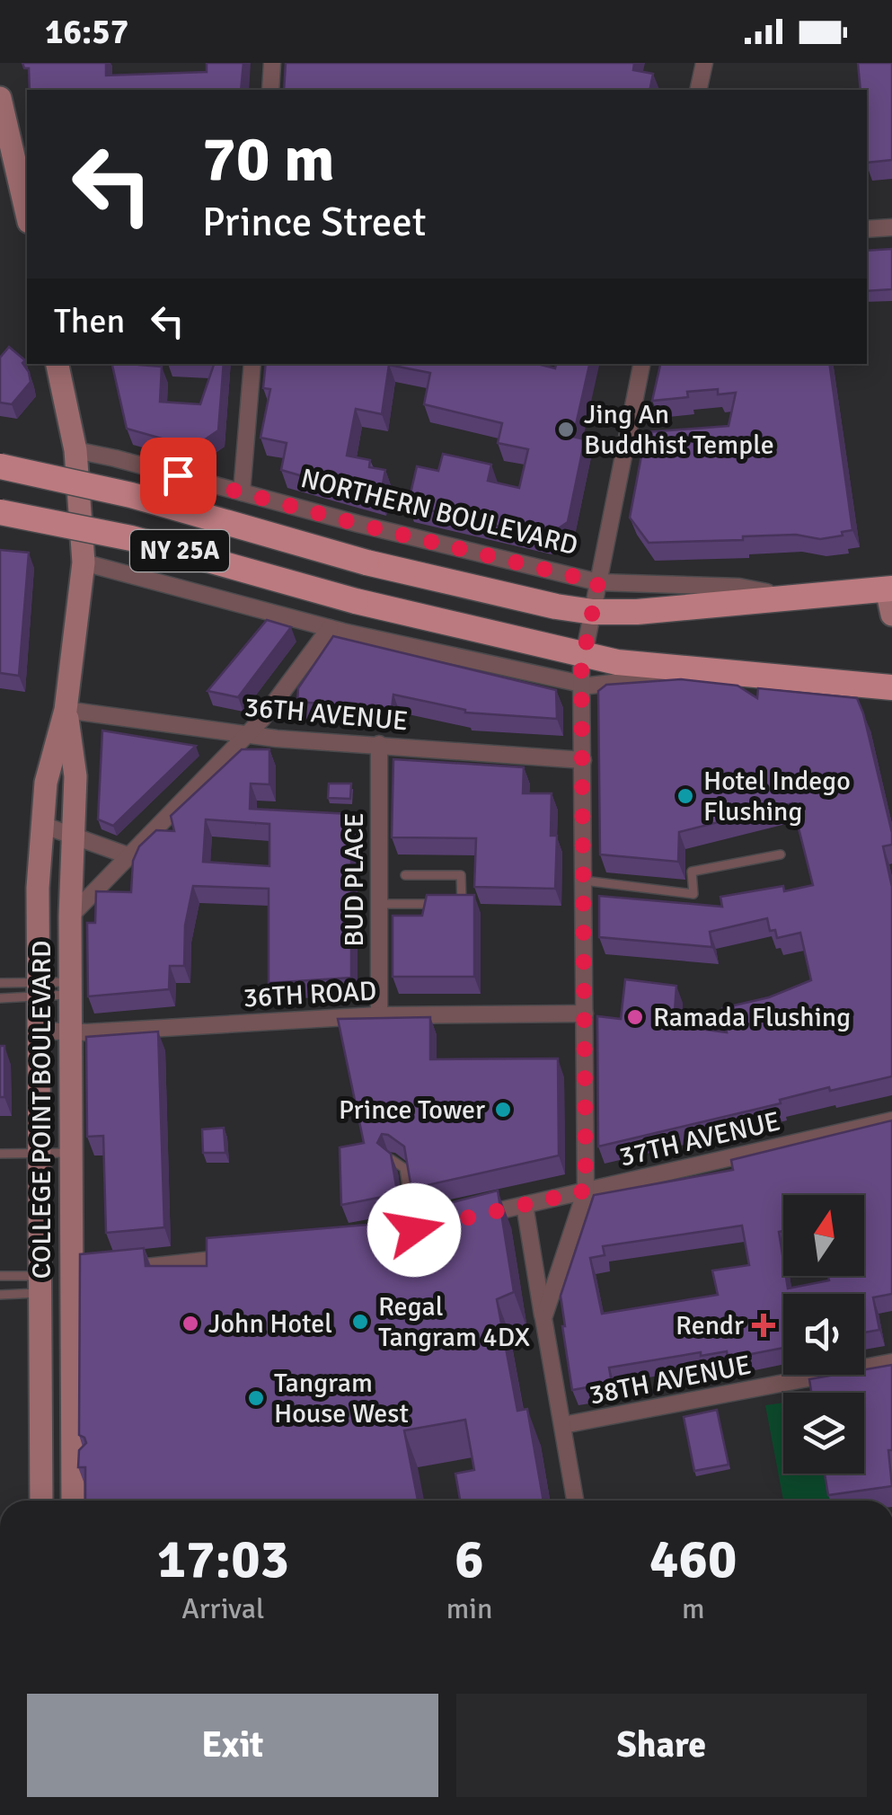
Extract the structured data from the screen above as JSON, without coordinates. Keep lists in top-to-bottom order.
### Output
{
  "streets": {
    "main road": ["NORTHERN BOULEVARD", "NY 25A", "COLLEGE POINT BOULEVARD"],
    "street": [
      "36TH AVENUE",
      "BUD PLACE",
      "36TH ROAD",
      "37TH AVENUE",
      "38TH AVENUE"
    ]
  },
  "crossings": [
    ["NORTHERN BOULEVARD", "COLLEGE POINT BOULEVARD"],
    ["36TH AVENUE", "BUD PLACE"],
    ["36TH AVENUE", "COLLEGE POINT BOULEVARD"],
    ["BUD PLACE", "36TH ROAD"],
    ["36TH ROAD", "COLLEGE POINT BOULEVARD"]
  ],
  "places": {
    "other": [
      "Jing An Buddhist Temple",
      "Hotel Indego Flushing",
      "Ramada Flushing",
      "Prince Tower",
      "Regal Tangram 4DX",
      "John Hotel",
      "Tangram House West"
    ],
    "health": ["Rendr"]
  },
  "north": "top",
  "page": {
    "status": "16:57",
    "turn": ["70 m", "Prince Street"],
    "then": "Then",
    "eta": [
      "17:03",
      "Arrival",
      "6",
      "min",
      "460",
      "m"
    ],
    "buttons": ["Exit", "Share"]
  }
}
